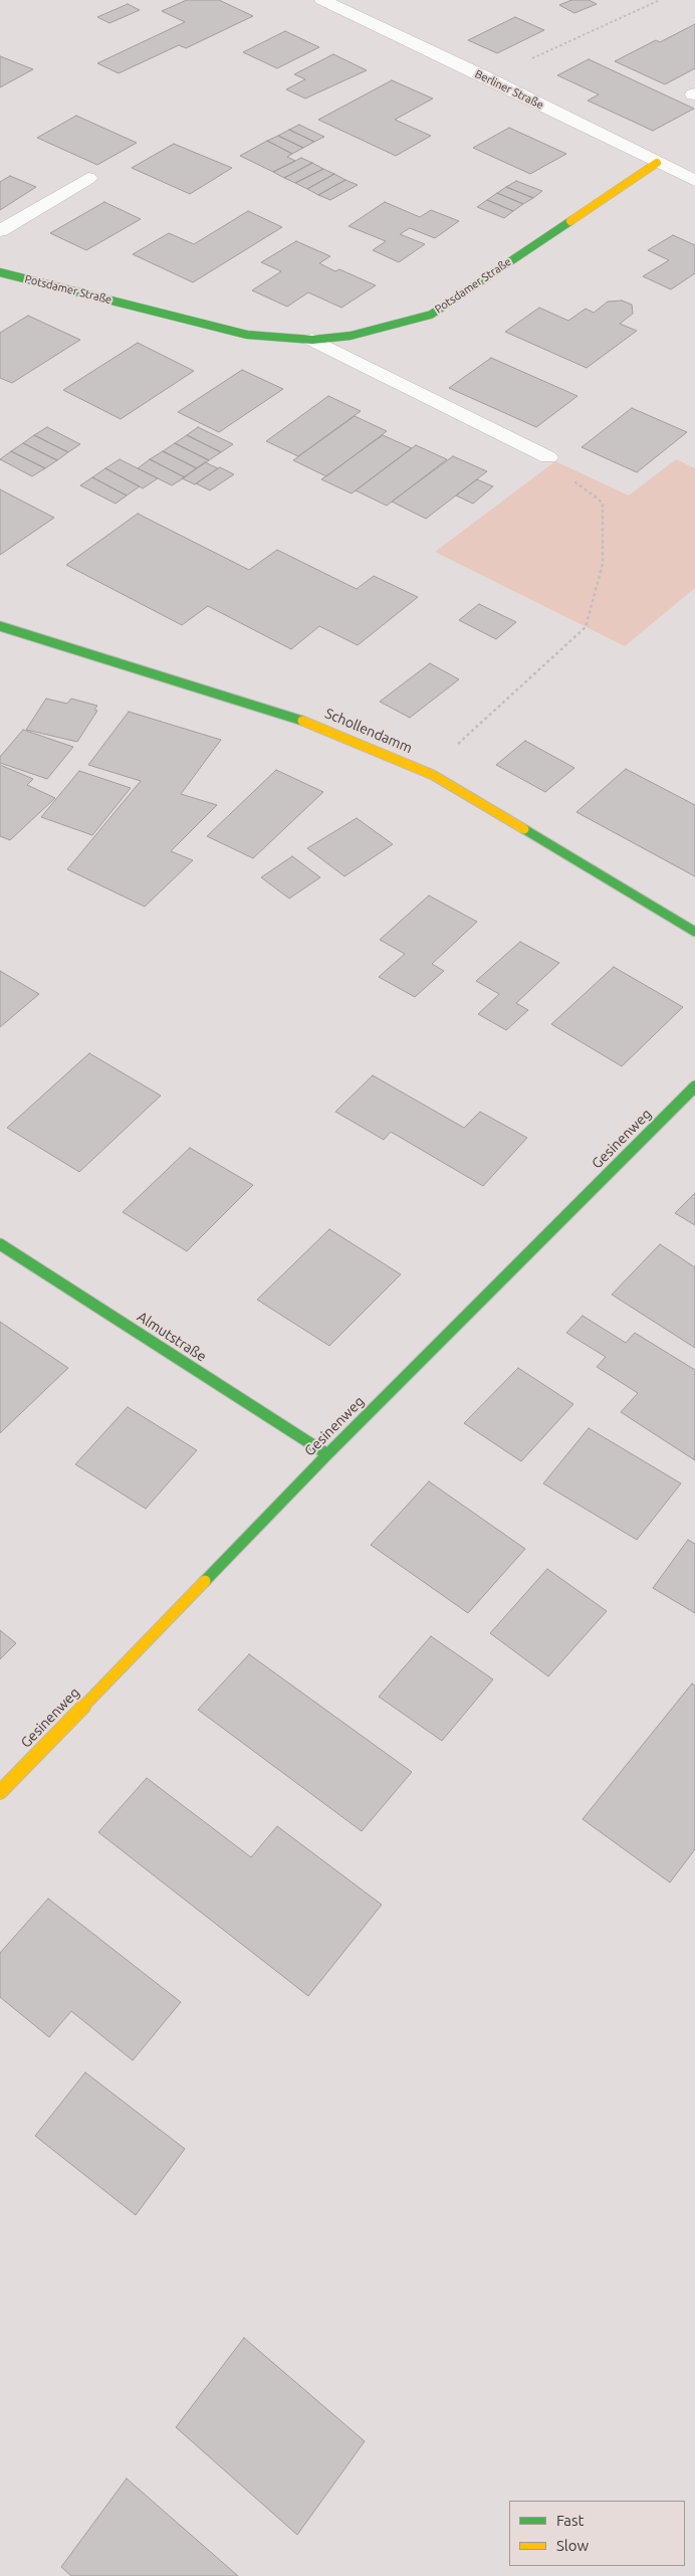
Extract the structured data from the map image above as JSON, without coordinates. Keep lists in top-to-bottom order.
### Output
{
  "streets": {
    "street": [
      "Berliner Straße",
      "Potsdamer Straße",
      "Schollendamm",
      "Gesinenweg",
      "Almutstraße"
    ]
  },
  "crossings": [
    ["Berliner Straße", "Potsdamer Straße"],
    ["Gesinenweg", "Almutstraße"]
  ],
  "legend": ["Fast", "Slow"]
}
